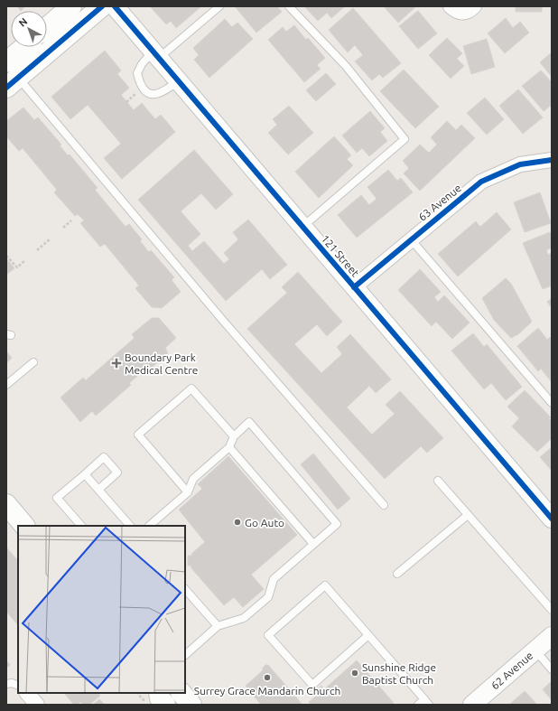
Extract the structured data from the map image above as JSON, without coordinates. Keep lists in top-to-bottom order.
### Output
{
  "streets": {
    "street": ["63 Avenue", "121 Street", "62 Avenue"]
  },
  "crossings": [
    ["63 Avenue", "121 Street"]
  ],
  "places": {
    "health": ["Boundary Park Medical Centre"],
    "other": ["Go Auto", "Sunshine Ridge Baptist Church", "Surrey Grace Mandarin Church"]
  },
  "north": "top left"
}
